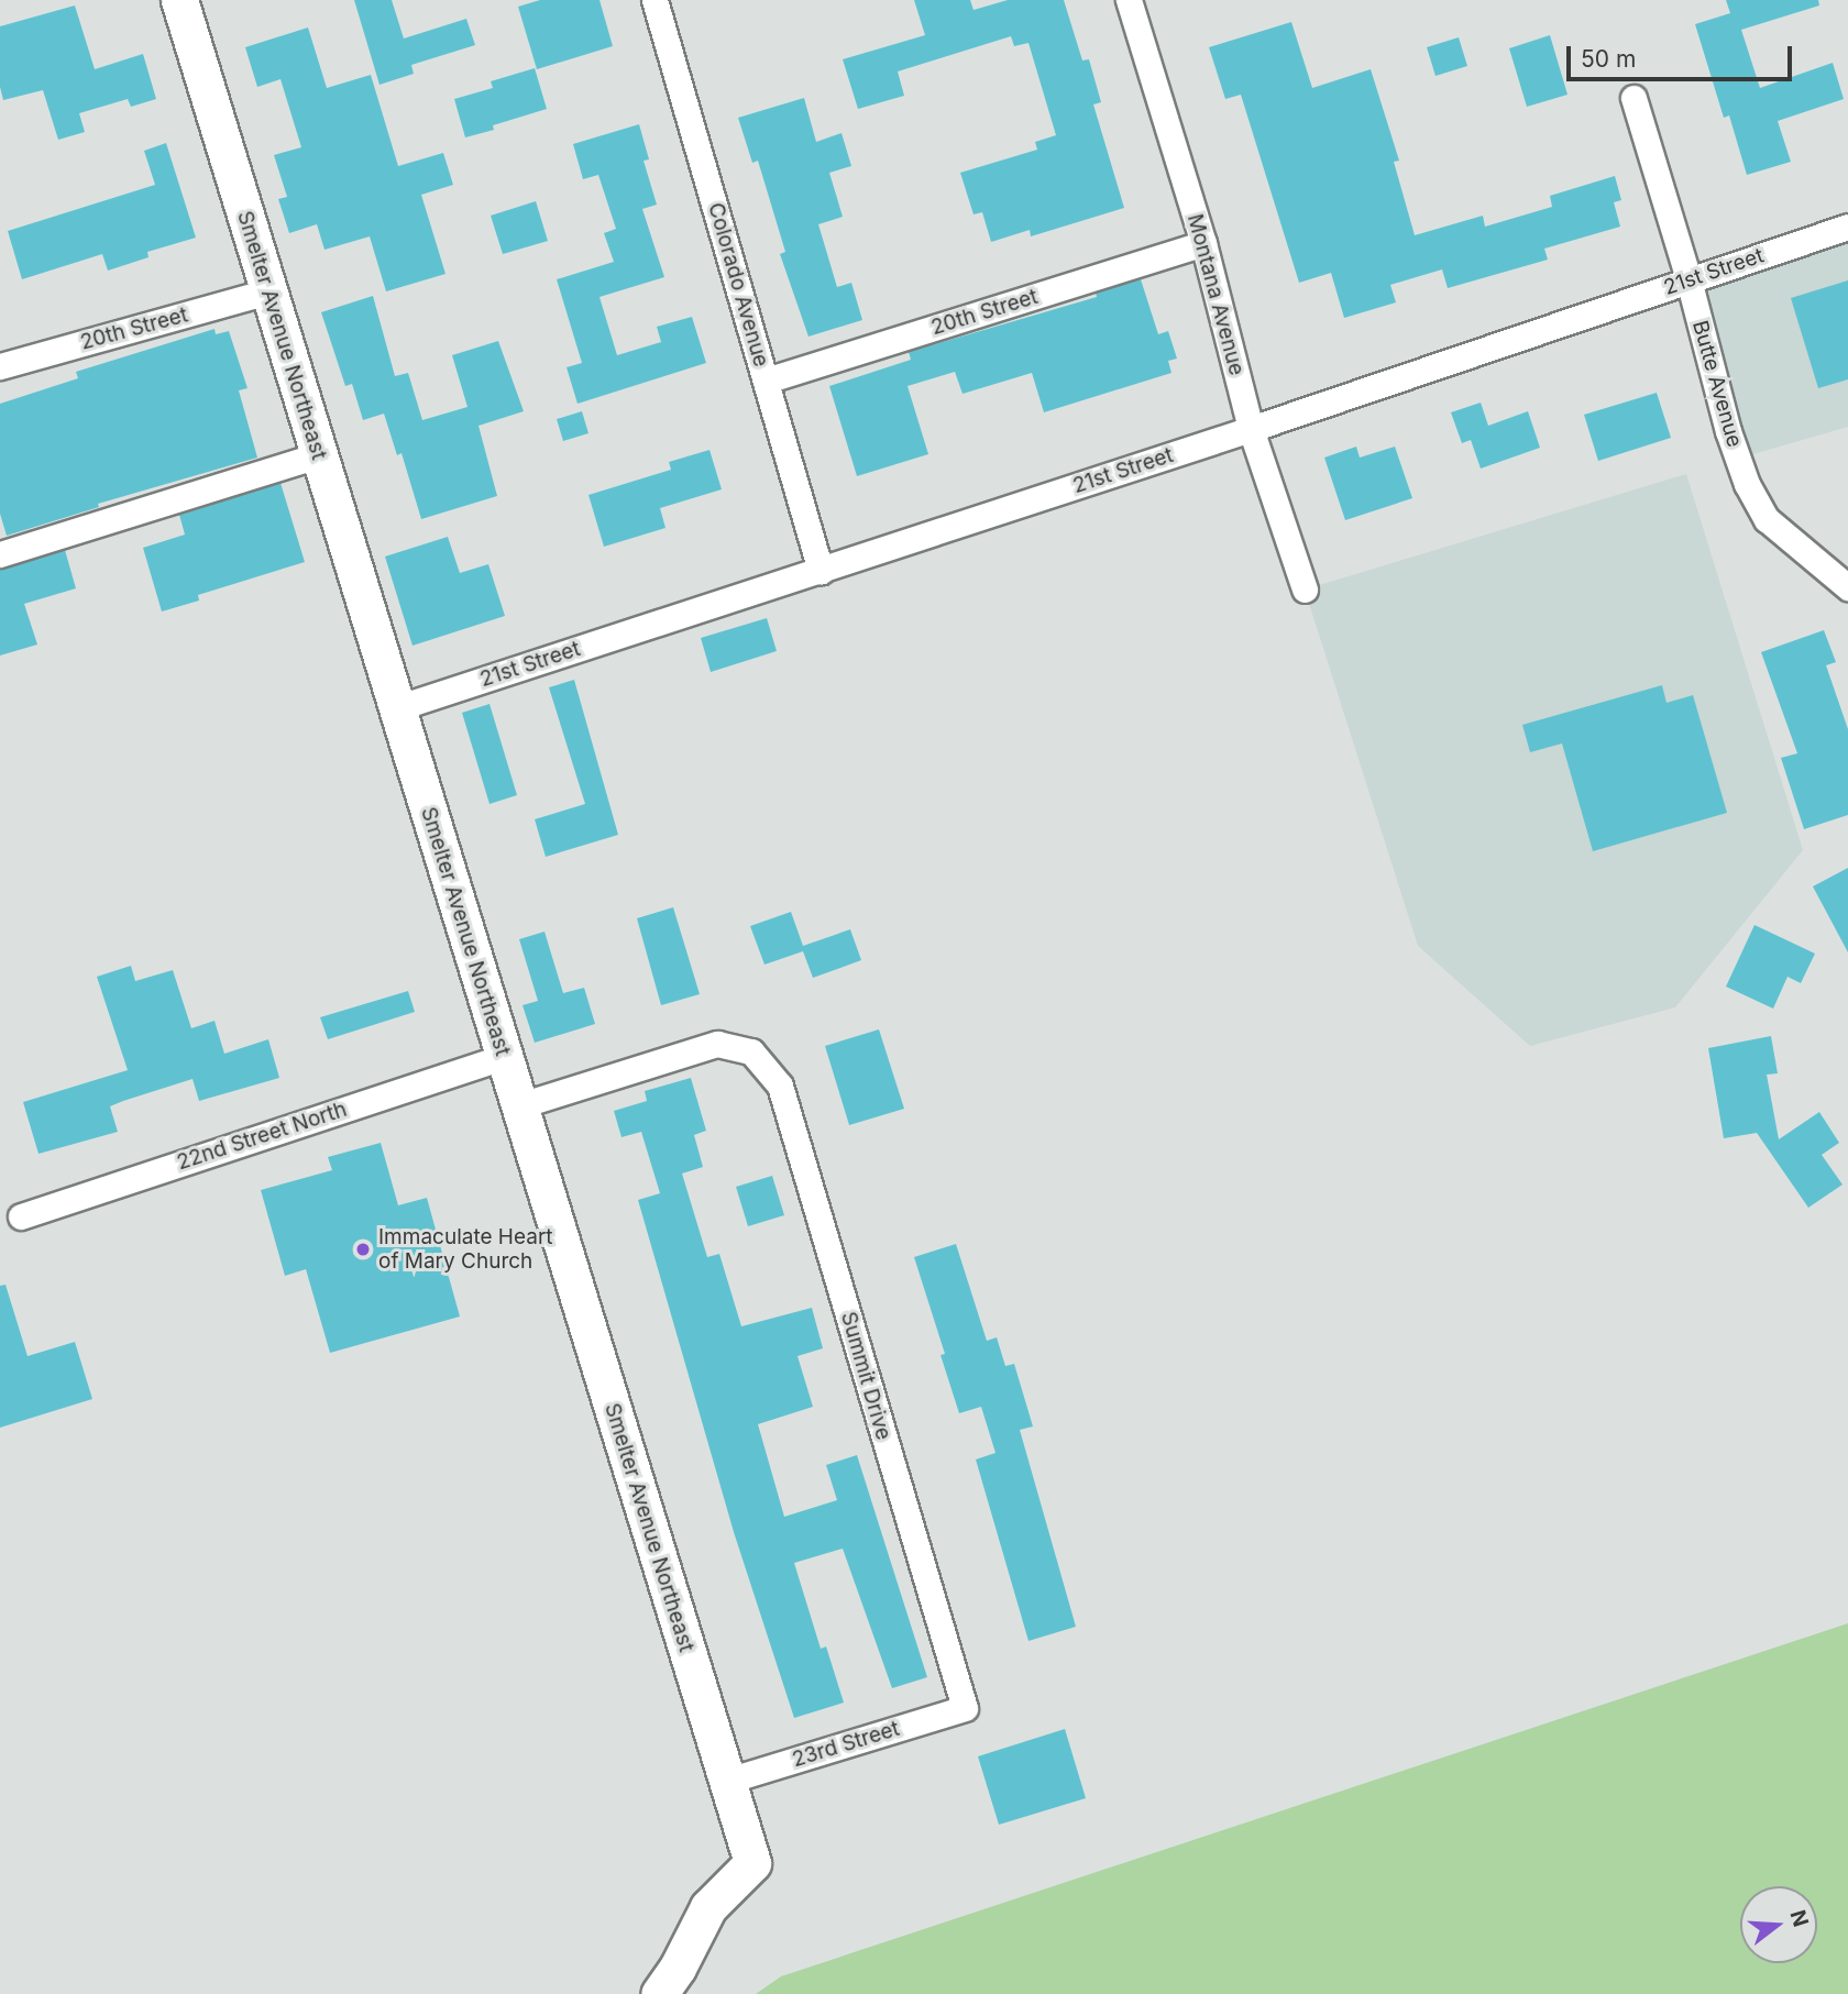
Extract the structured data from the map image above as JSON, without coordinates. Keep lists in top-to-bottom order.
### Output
{
  "streets": {
    "street": [
      "21st Street",
      "Colorado Avenue",
      "Montana Avenue",
      "20th Street",
      "Smelter Avenue Northeast",
      "Butte Avenue",
      "22nd Street North",
      "Summit Drive",
      "23rd Street"
    ]
  },
  "crossings": [
    ["21st Street", "Colorado Avenue"],
    ["21st Street", "Montana Avenue"],
    ["21st Street", "Smelter Avenue Northeast"],
    ["21st Street", "Butte Avenue"],
    ["Colorado Avenue", "20th Street"],
    ["Montana Avenue", "20th Street"],
    ["20th Street", "Smelter Avenue Northeast"],
    ["Smelter Avenue Northeast", "22nd Street North"],
    ["Smelter Avenue Northeast", "Summit Drive"],
    ["Smelter Avenue Northeast", "23rd Street"],
    ["Summit Drive", "23rd Street"]
  ],
  "places": ["Immaculate Heart of Mary Church"],
  "scale_bar": "50 m",
  "north": "right"
}
